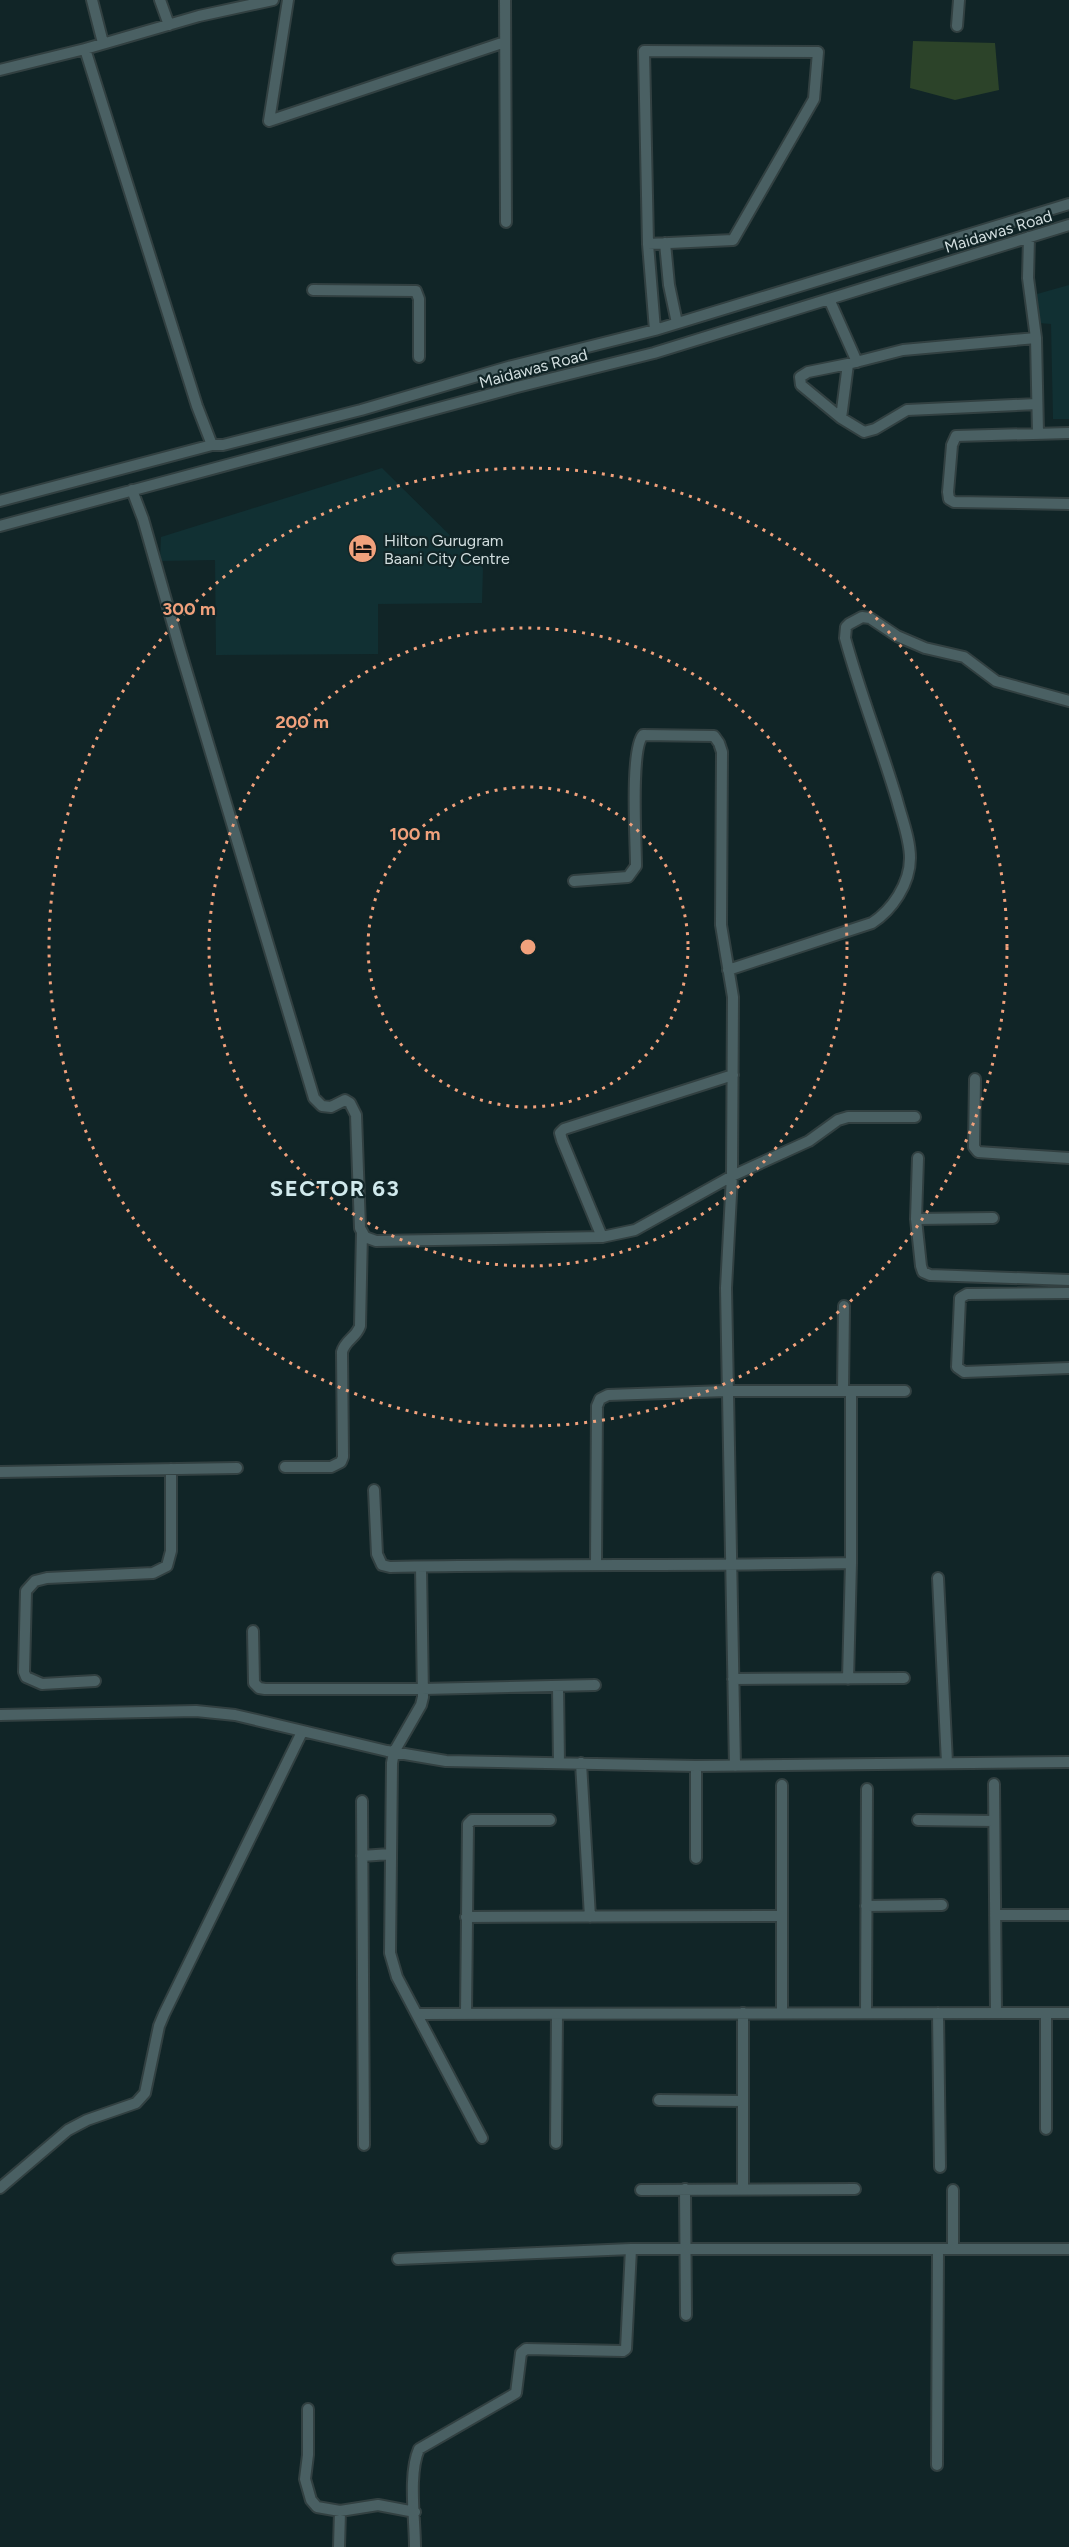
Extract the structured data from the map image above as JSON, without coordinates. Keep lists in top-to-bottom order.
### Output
{
  "streets": {
    "street": ["Maidawas Road"]
  },
  "districts": ["SECTOR 63"],
  "places": {
    "hotel": ["Hilton Gurugram Baani City Centre"]
  },
  "rings": ["300 m", "200 m", "100 m"]
}
